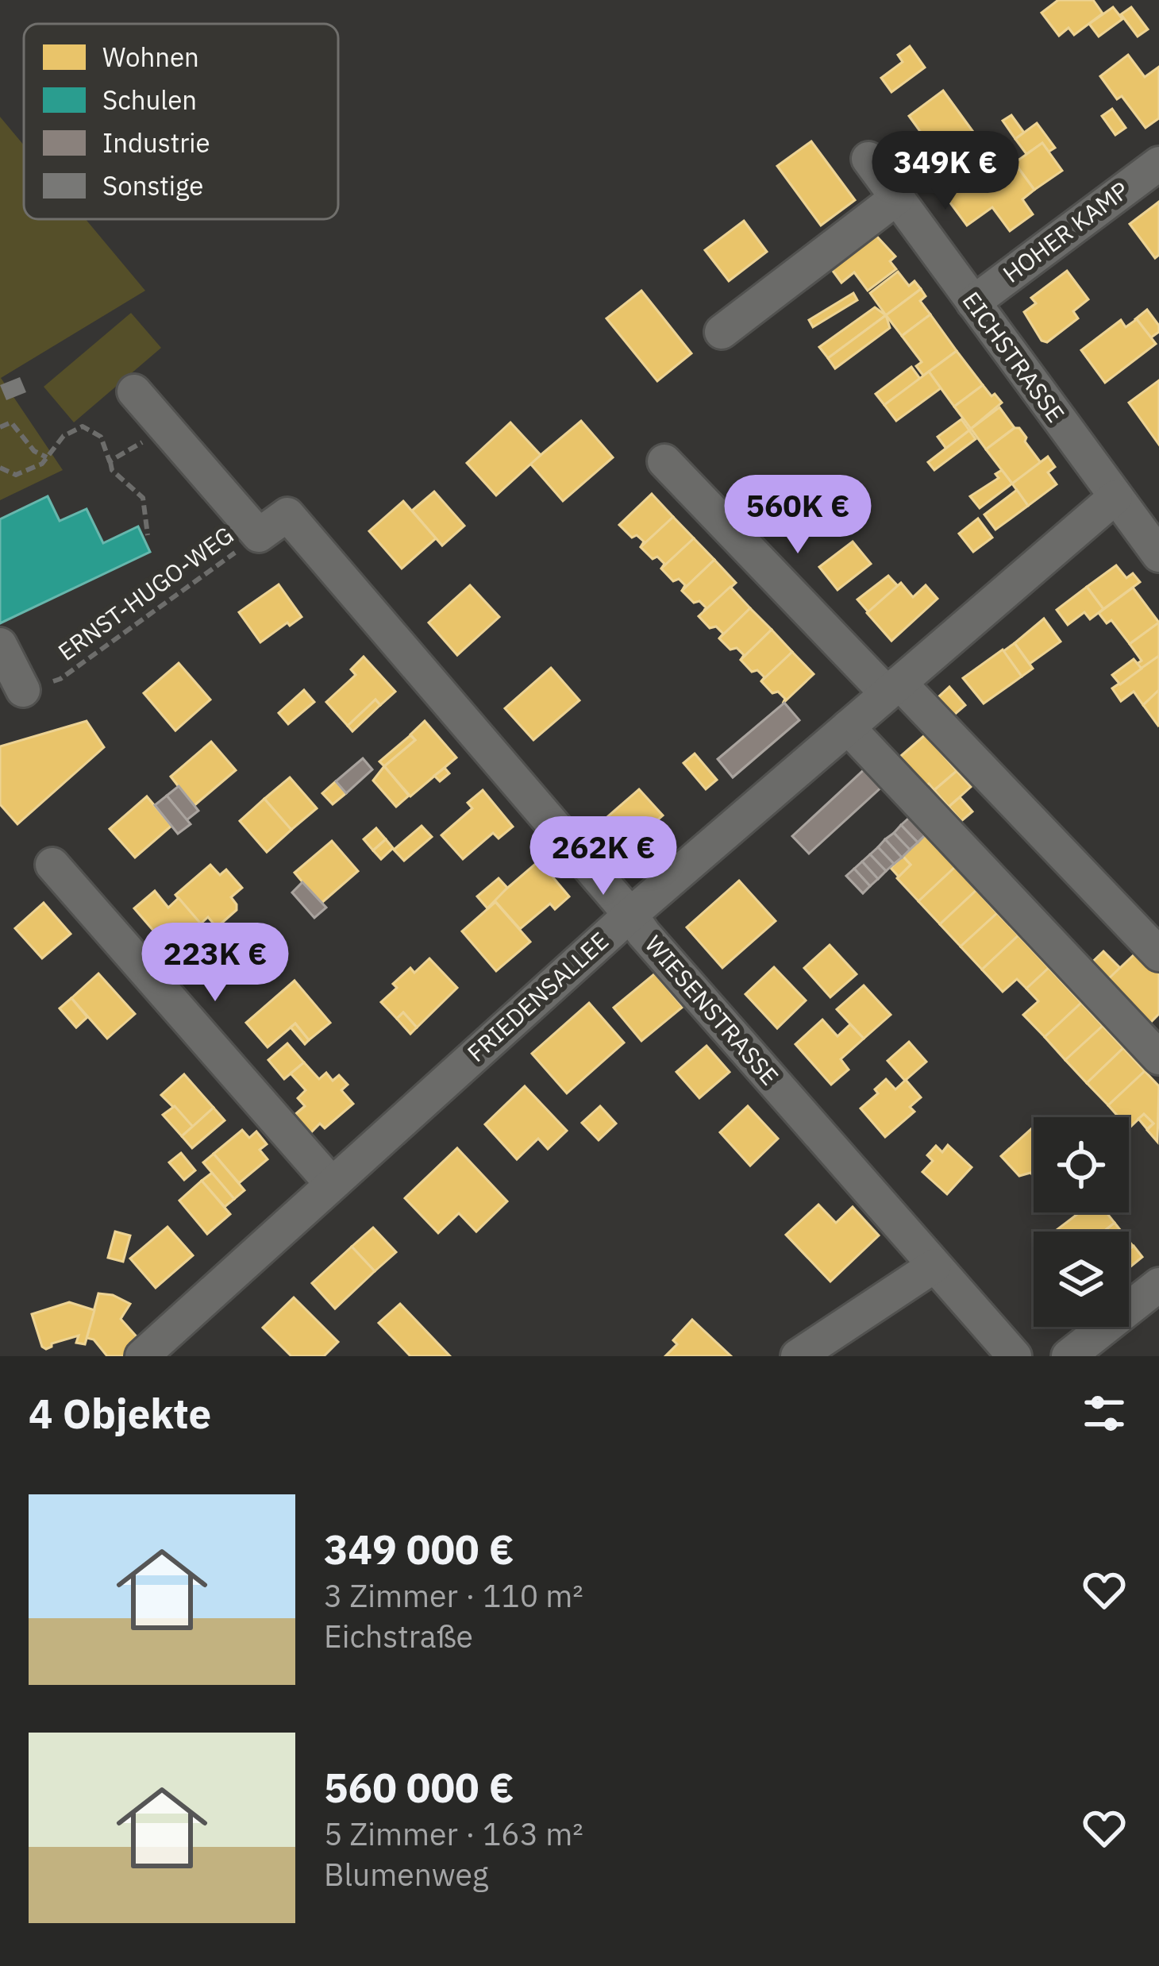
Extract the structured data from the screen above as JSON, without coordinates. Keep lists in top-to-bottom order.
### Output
{
  "streets": {
    "street": [
      "HOHER KAMP",
      "EICHSTRASSE",
      "FRIEDENSALLEE",
      "WIESENSTRASSE"
    ],
    "path": ["ERNST-HUGO-WEG"]
  },
  "crossings": [
    ["HOHER KAMP", "EICHSTRASSE"],
    ["EICHSTRASSE", "FRIEDENSALLEE"],
    ["ERNST-HUGO-WEG", "WIESENSTRASSE"],
    ["FRIEDENSALLEE", "WIESENSTRASSE"]
  ],
  "legend": [
    "Wohnen",
    "Schulen",
    "Industrie",
    "Sonstige"
  ],
  "page": {
    "price": [
      "349K €",
      "560K €",
      "262K €",
      "223K €"
    ],
    "heading": "4 Objekte",
    "list": [
      {
        "name": "349 000 €",
        "note": "3 Zimmer · 110 m² · Eichstraße"
      },
      {
        "name": "560 000 €",
        "note": "5 Zimmer · 163 m² · Blumenweg"
      }
    ]
  }
}
